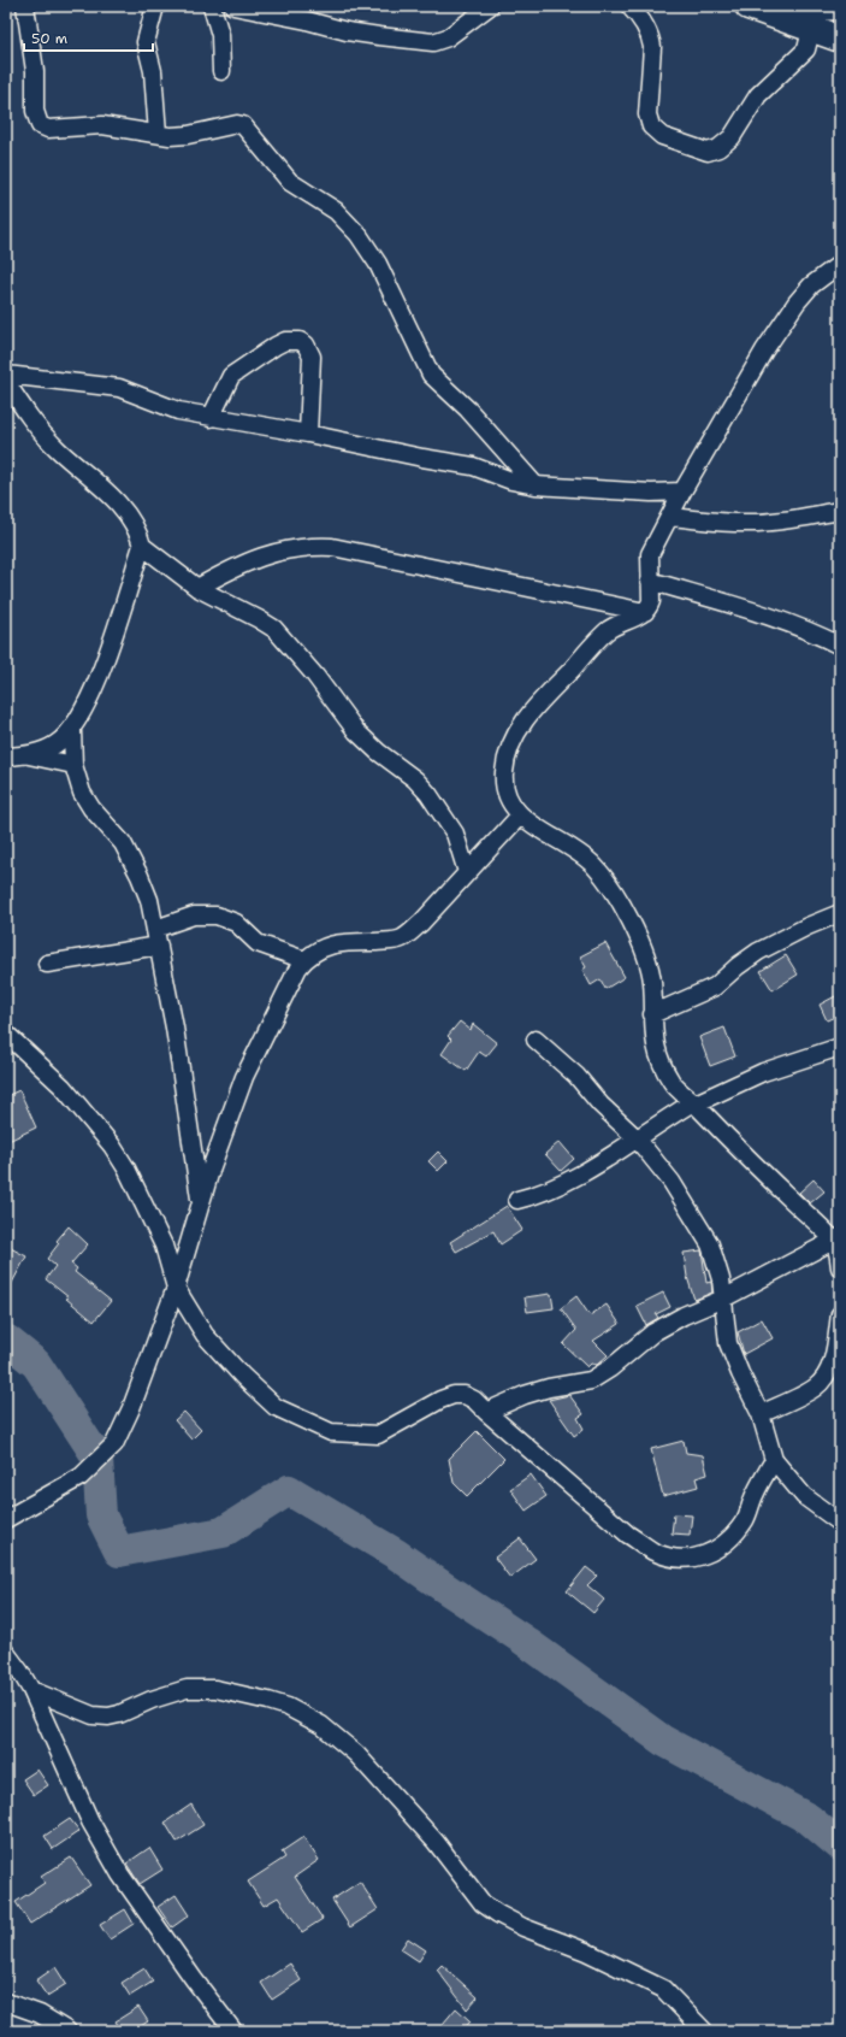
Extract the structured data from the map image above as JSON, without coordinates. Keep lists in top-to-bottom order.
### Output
{
  "scale_bar": "50 m"
}
